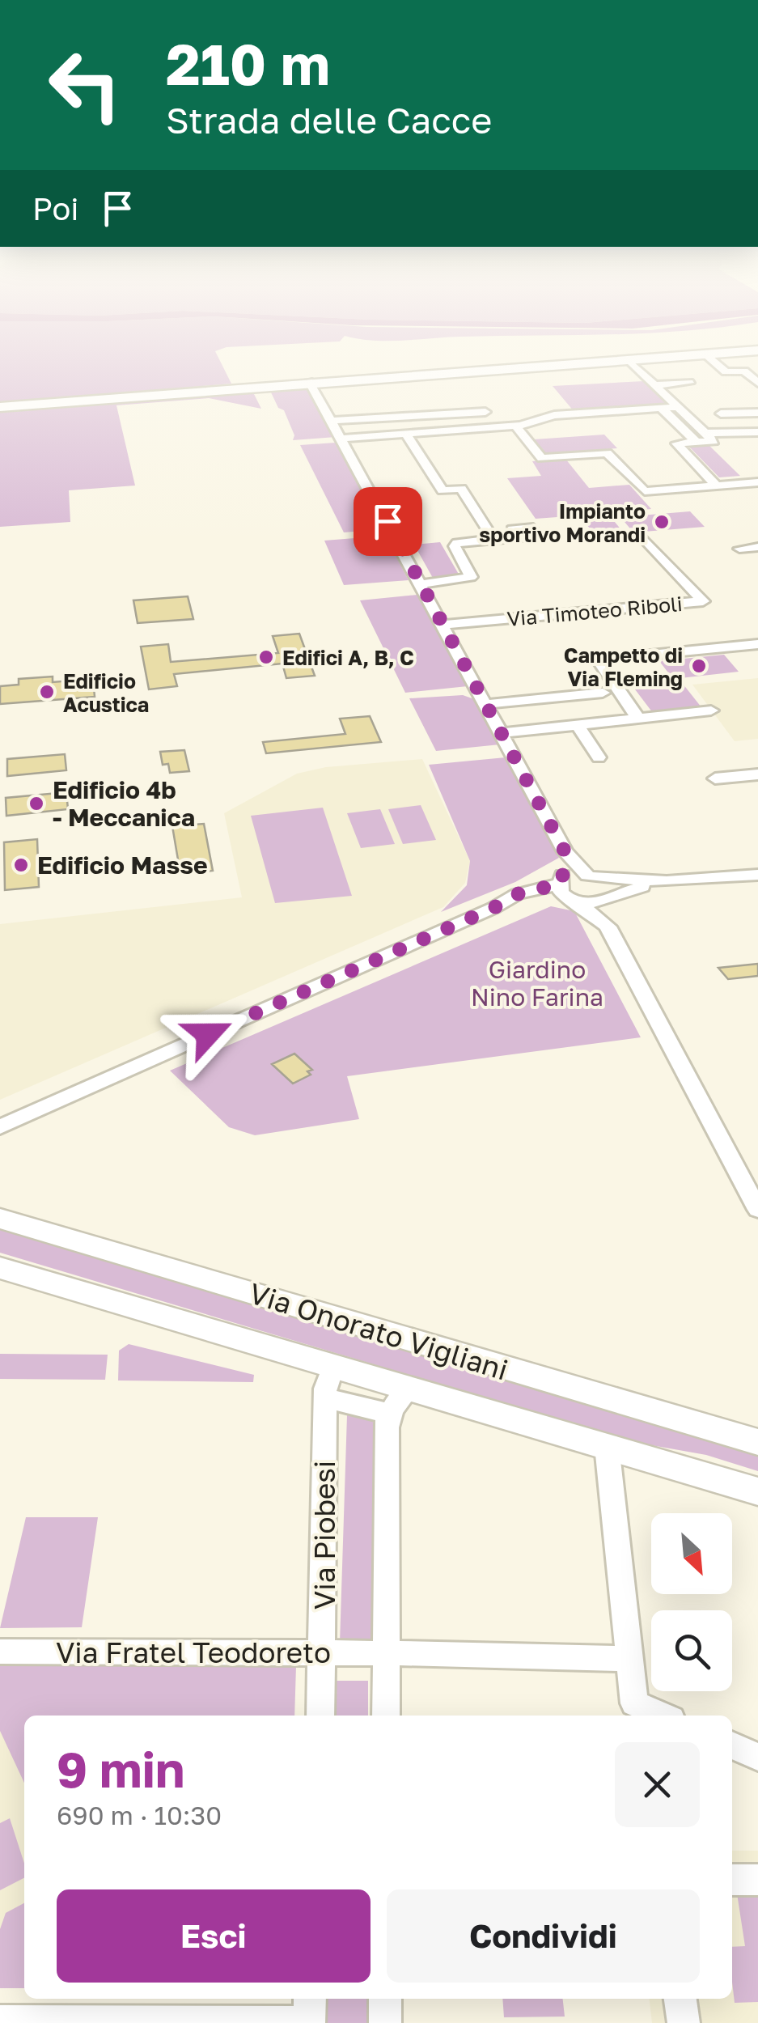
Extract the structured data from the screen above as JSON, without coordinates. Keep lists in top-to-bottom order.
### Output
{
  "streets": {
    "street": [
      "Via Timoteo Riboli",
      "Via Onorato Vigliani",
      "Via Piobesi",
      "Via Fratel Teodoreto"
    ]
  },
  "crossings": [
    ["Via Onorato Vigliani", "Via Piobesi"],
    ["Via Piobesi", "Via Fratel Teodoreto"]
  ],
  "parks": ["Giardino Nino Farina"],
  "places": [
    "Impianto sportivo Morandi",
    "Edifici A, B, C",
    "Campetto di Via Fleming",
    "Edificio Acustica",
    "Edificio 4b - Meccanica",
    "Edificio Masse"
  ],
  "north": "bottom right",
  "page": {
    "turn": ["210 m", "Strada delle Cacce"],
    "then": "Poi",
    "heading": ["9 min", "690 m · 10:30"],
    "buttons": ["Esci", "Condividi"]
  }
}
